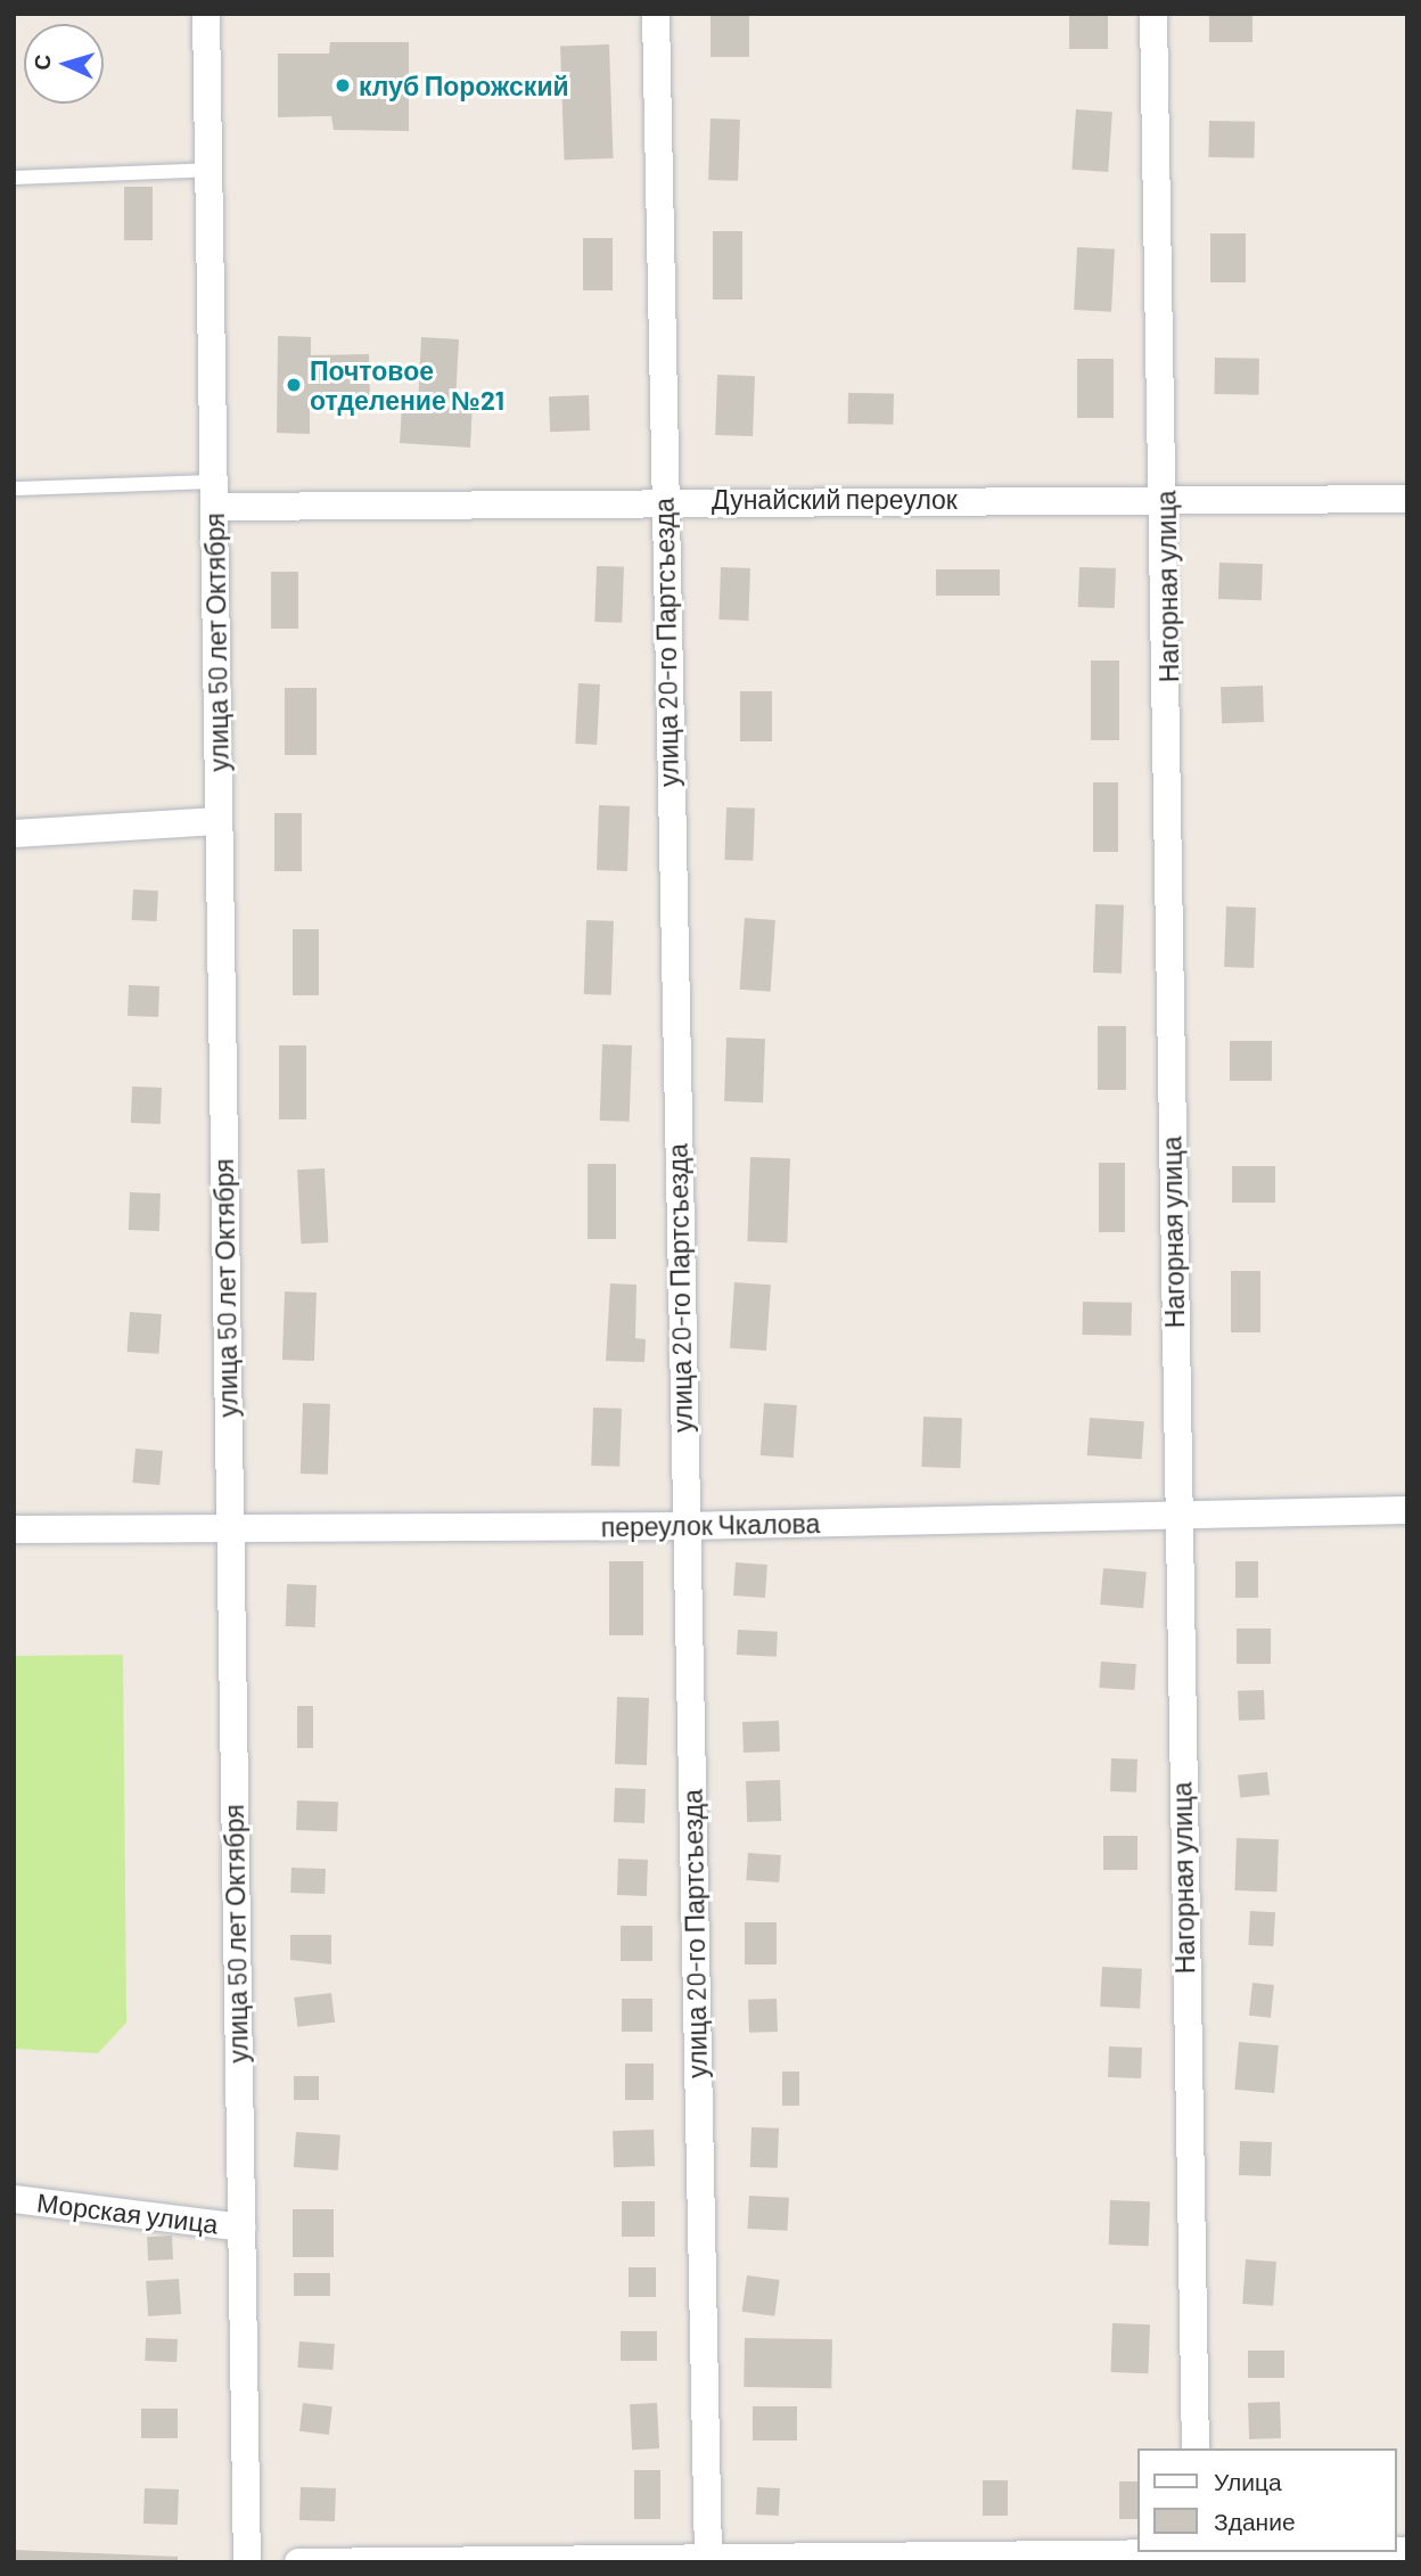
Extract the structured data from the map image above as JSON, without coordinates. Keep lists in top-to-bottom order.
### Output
{
  "streets": {
    "street": [
      "Дунайский переулок",
      "Нагорная улица",
      "улица 50 лет Октября",
      "улица 20-го Партсъезда",
      "переулок Чкалова",
      "Морская улица"
    ]
  },
  "crossings": [
    ["Дунайский переулок", "Нагорная улица"],
    ["Дунайский переулок", "улица 50 лет Октября"],
    ["Дунайский переулок", "улица 20-го Партсъезда"],
    ["Нагорная улица", "переулок Чкалова"],
    ["улица 50 лет Октября", "переулок Чкалова"],
    ["улица 50 лет Октября", "Морская улица"],
    ["улица 20-го Партсъезда", "переулок Чкалова"]
  ],
  "places": ["клуб Порожский", "Почтовое отделение №21"],
  "legend": ["Улица", "Здание"],
  "north": "left"
}
